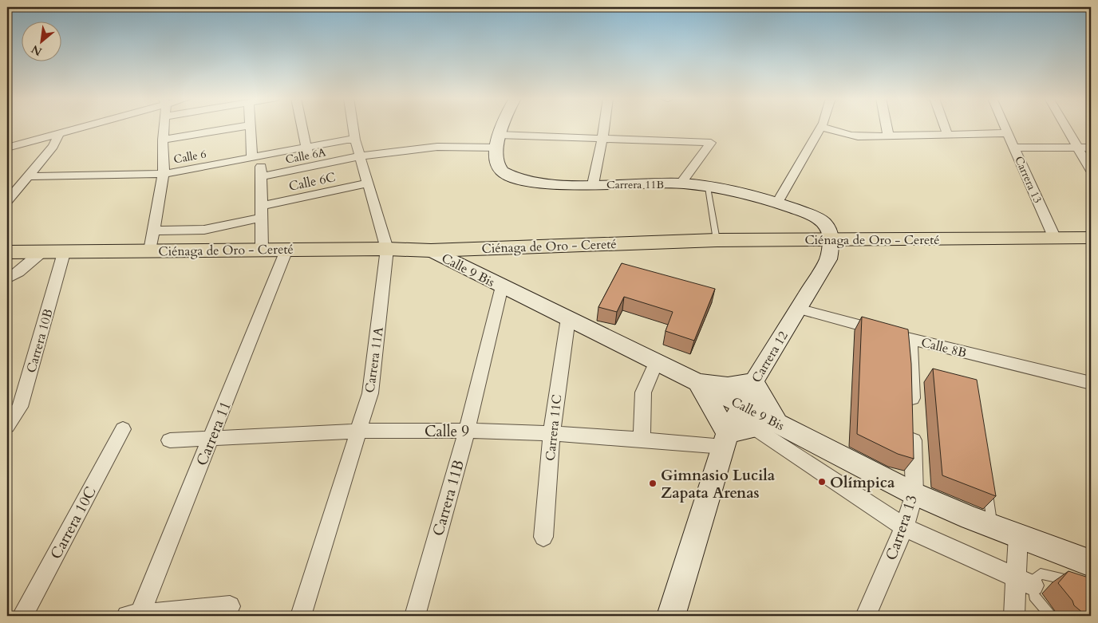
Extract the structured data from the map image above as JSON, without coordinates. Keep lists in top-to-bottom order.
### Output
{
  "streets": {
    "highway": ["Ciénaga de Oro - Cereté"],
    "street": [
      "Calle 6A",
      "Calle 6",
      "Carrera 13",
      "Calle 6C",
      "Carrera 11B",
      "Calle 9 Bis",
      "Carrera 10B",
      "Calle 8B",
      "Carrera 12",
      "Carrera 11A",
      "Carrera 11C",
      "Calle 9",
      "Carrera 11",
      "Carrera 10C"
    ]
  },
  "crossings": [
    ["Calle 6A", "Carrera 11B"],
    ["Calle 6A", "Carrera 11A"],
    ["Calle 6", "Carrera 11A"],
    ["Carrera 13", "Ciénaga de Oro - Cereté"],
    ["Carrera 13", "Calle 9 Bis"],
    ["Carrera 13", "Calle 8B"],
    ["Calle 6C", "Carrera 11A"],
    ["Carrera 11B", "Ciénaga de Oro - Cereté"],
    ["Carrera 11B", "Calle 9 Bis"],
    ["Carrera 11B", "Carrera 12"],
    ["Carrera 11B", "Calle 9"],
    ["Ciénaga de Oro - Cereté", "Calle 9 Bis"],
    ["Ciénaga de Oro - Cereté", "Carrera 10B"],
    ["Ciénaga de Oro - Cereté", "Carrera 12"],
    ["Ciénaga de Oro - Cereté", "Carrera 11A"],
    ["Ciénaga de Oro - Cereté", "Carrera 11"],
    ["Calle 9 Bis", "Carrera 12"],
    ["Calle 9 Bis", "Carrera 11C"],
    ["Calle 8B", "Carrera 12"],
    ["Carrera 12", "Calle 9"],
    ["Carrera 11A", "Calle 9"],
    ["Carrera 11C", "Calle 9"],
    ["Calle 9", "Carrera 11"]
  ],
  "places": ["Olímpica", "Gimnasio Lucila Zapata Arenas"],
  "north": "bottom left"
}
